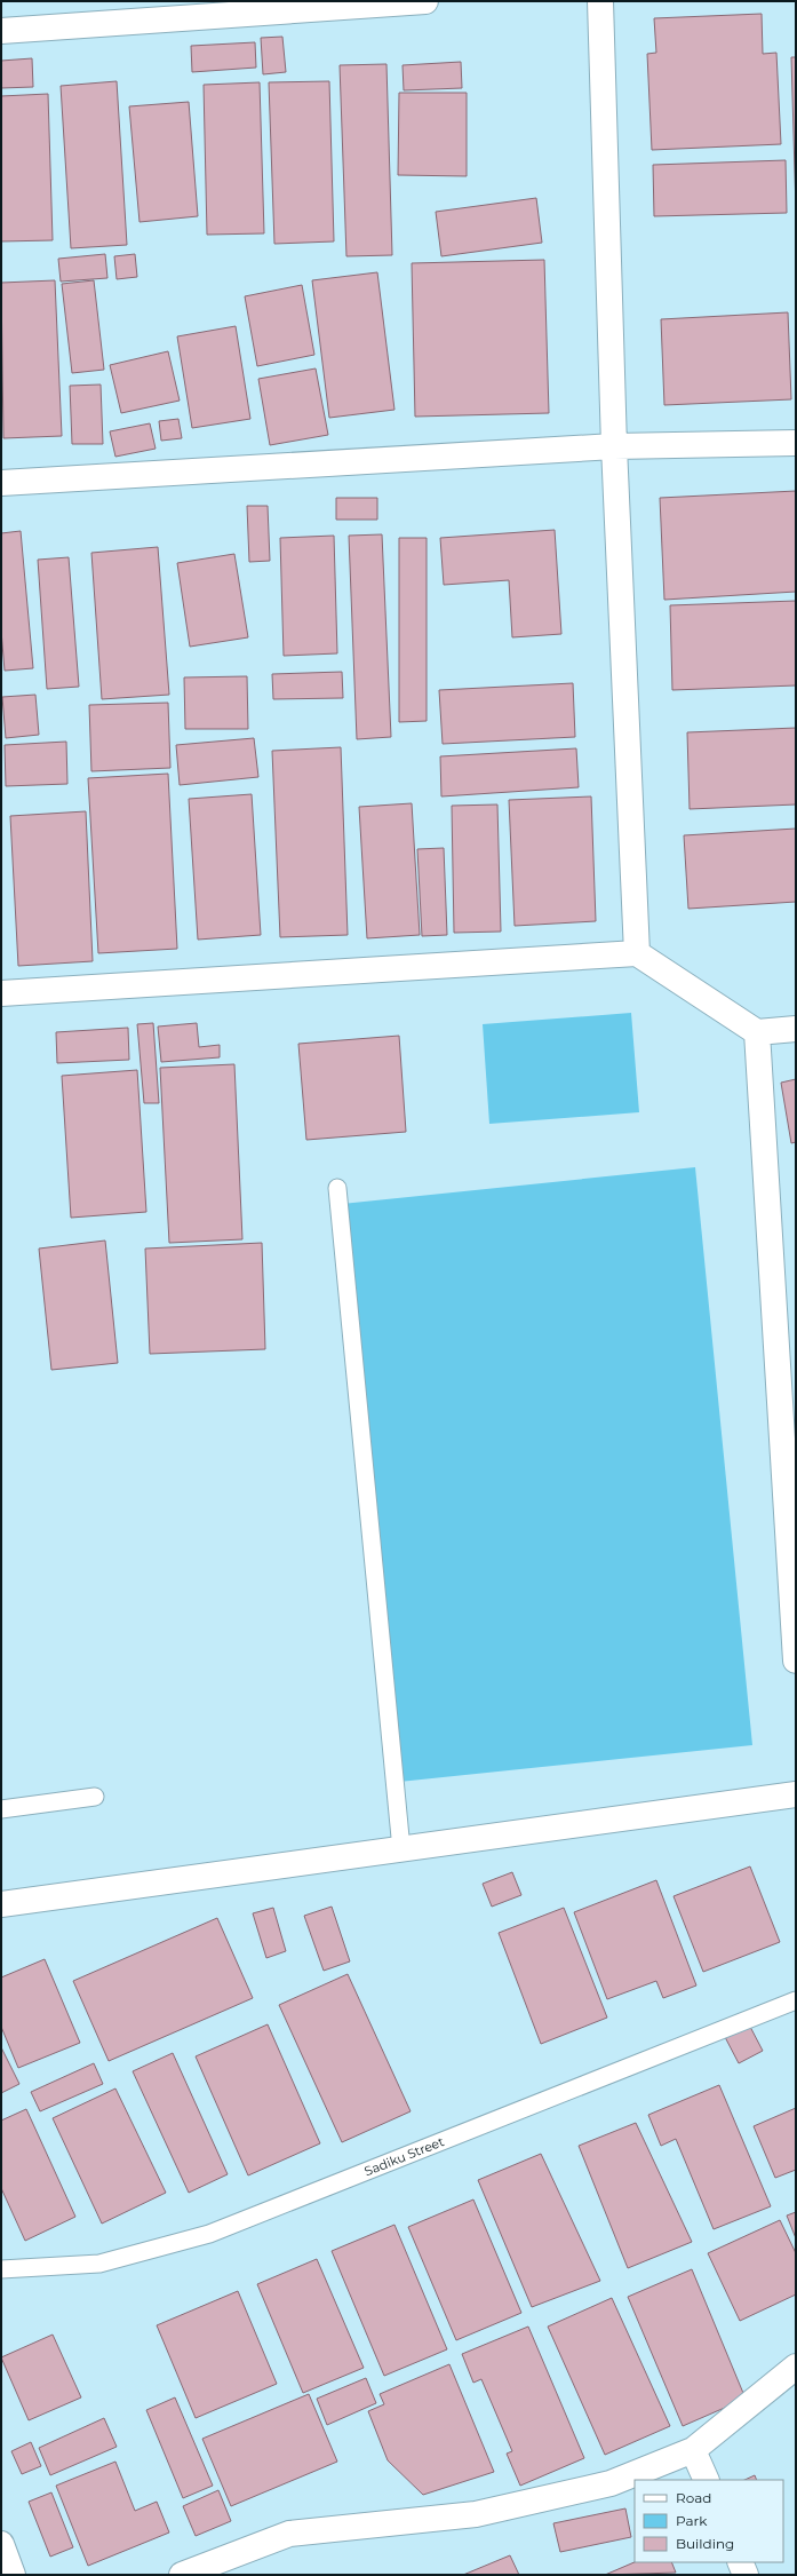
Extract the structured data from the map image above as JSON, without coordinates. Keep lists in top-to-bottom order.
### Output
{
  "streets": {
    "lane": ["Sadiku Street"]
  },
  "legend": ["Road", "Park", "Building"]
}
